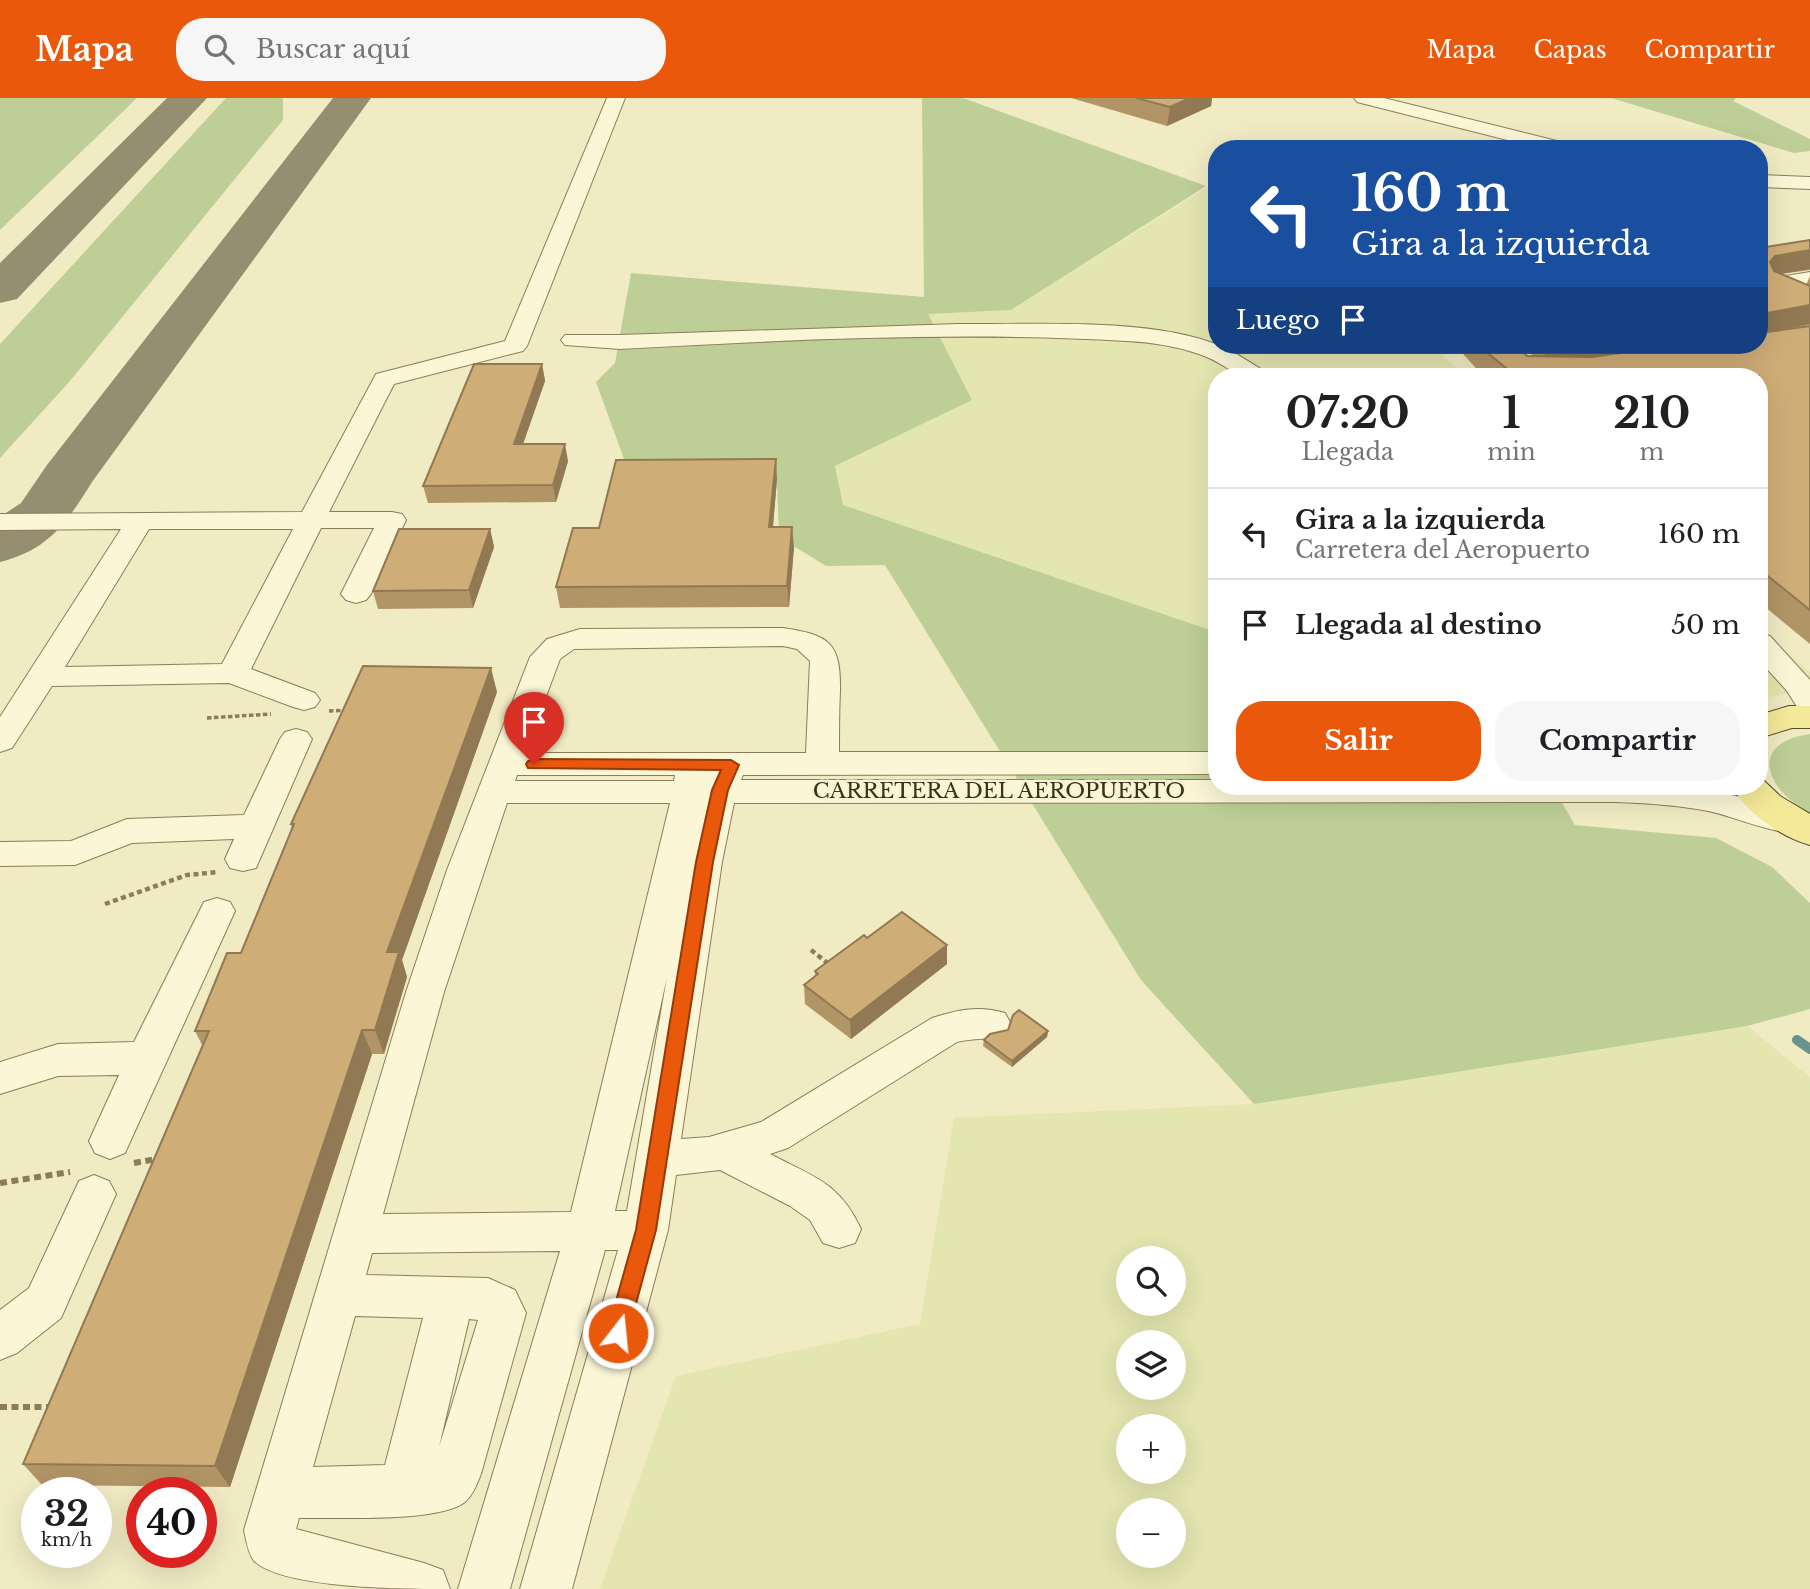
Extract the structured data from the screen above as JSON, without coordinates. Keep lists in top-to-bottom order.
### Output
{
  "streets": {
    "street": ["CARRETERA DEL AEROPUERTO"]
  },
  "page": {
    "header": "Mapa",
    "search": "Buscar aquí",
    "nav": ["Mapa", "Capas", "Compartir"],
    "turn": ["160 m", "Gira a la izquierda"],
    "then": "Luego",
    "eta": [
      "07:20",
      "Llegada",
      "1",
      "min",
      "210",
      "m"
    ],
    "list": [
      {
        "name": "Gira a la izquierda",
        "note": "Carretera del Aeropuerto",
        "value": "160 m"
      },
      {
        "name": "Llegada al destino",
        "value": "50 m"
      }
    ],
    "buttons": ["Salir", "Compartir"],
    "map_buttons": ["+", "−"],
    "speed": "32 km/h",
    "limit": "40"
  }
}
